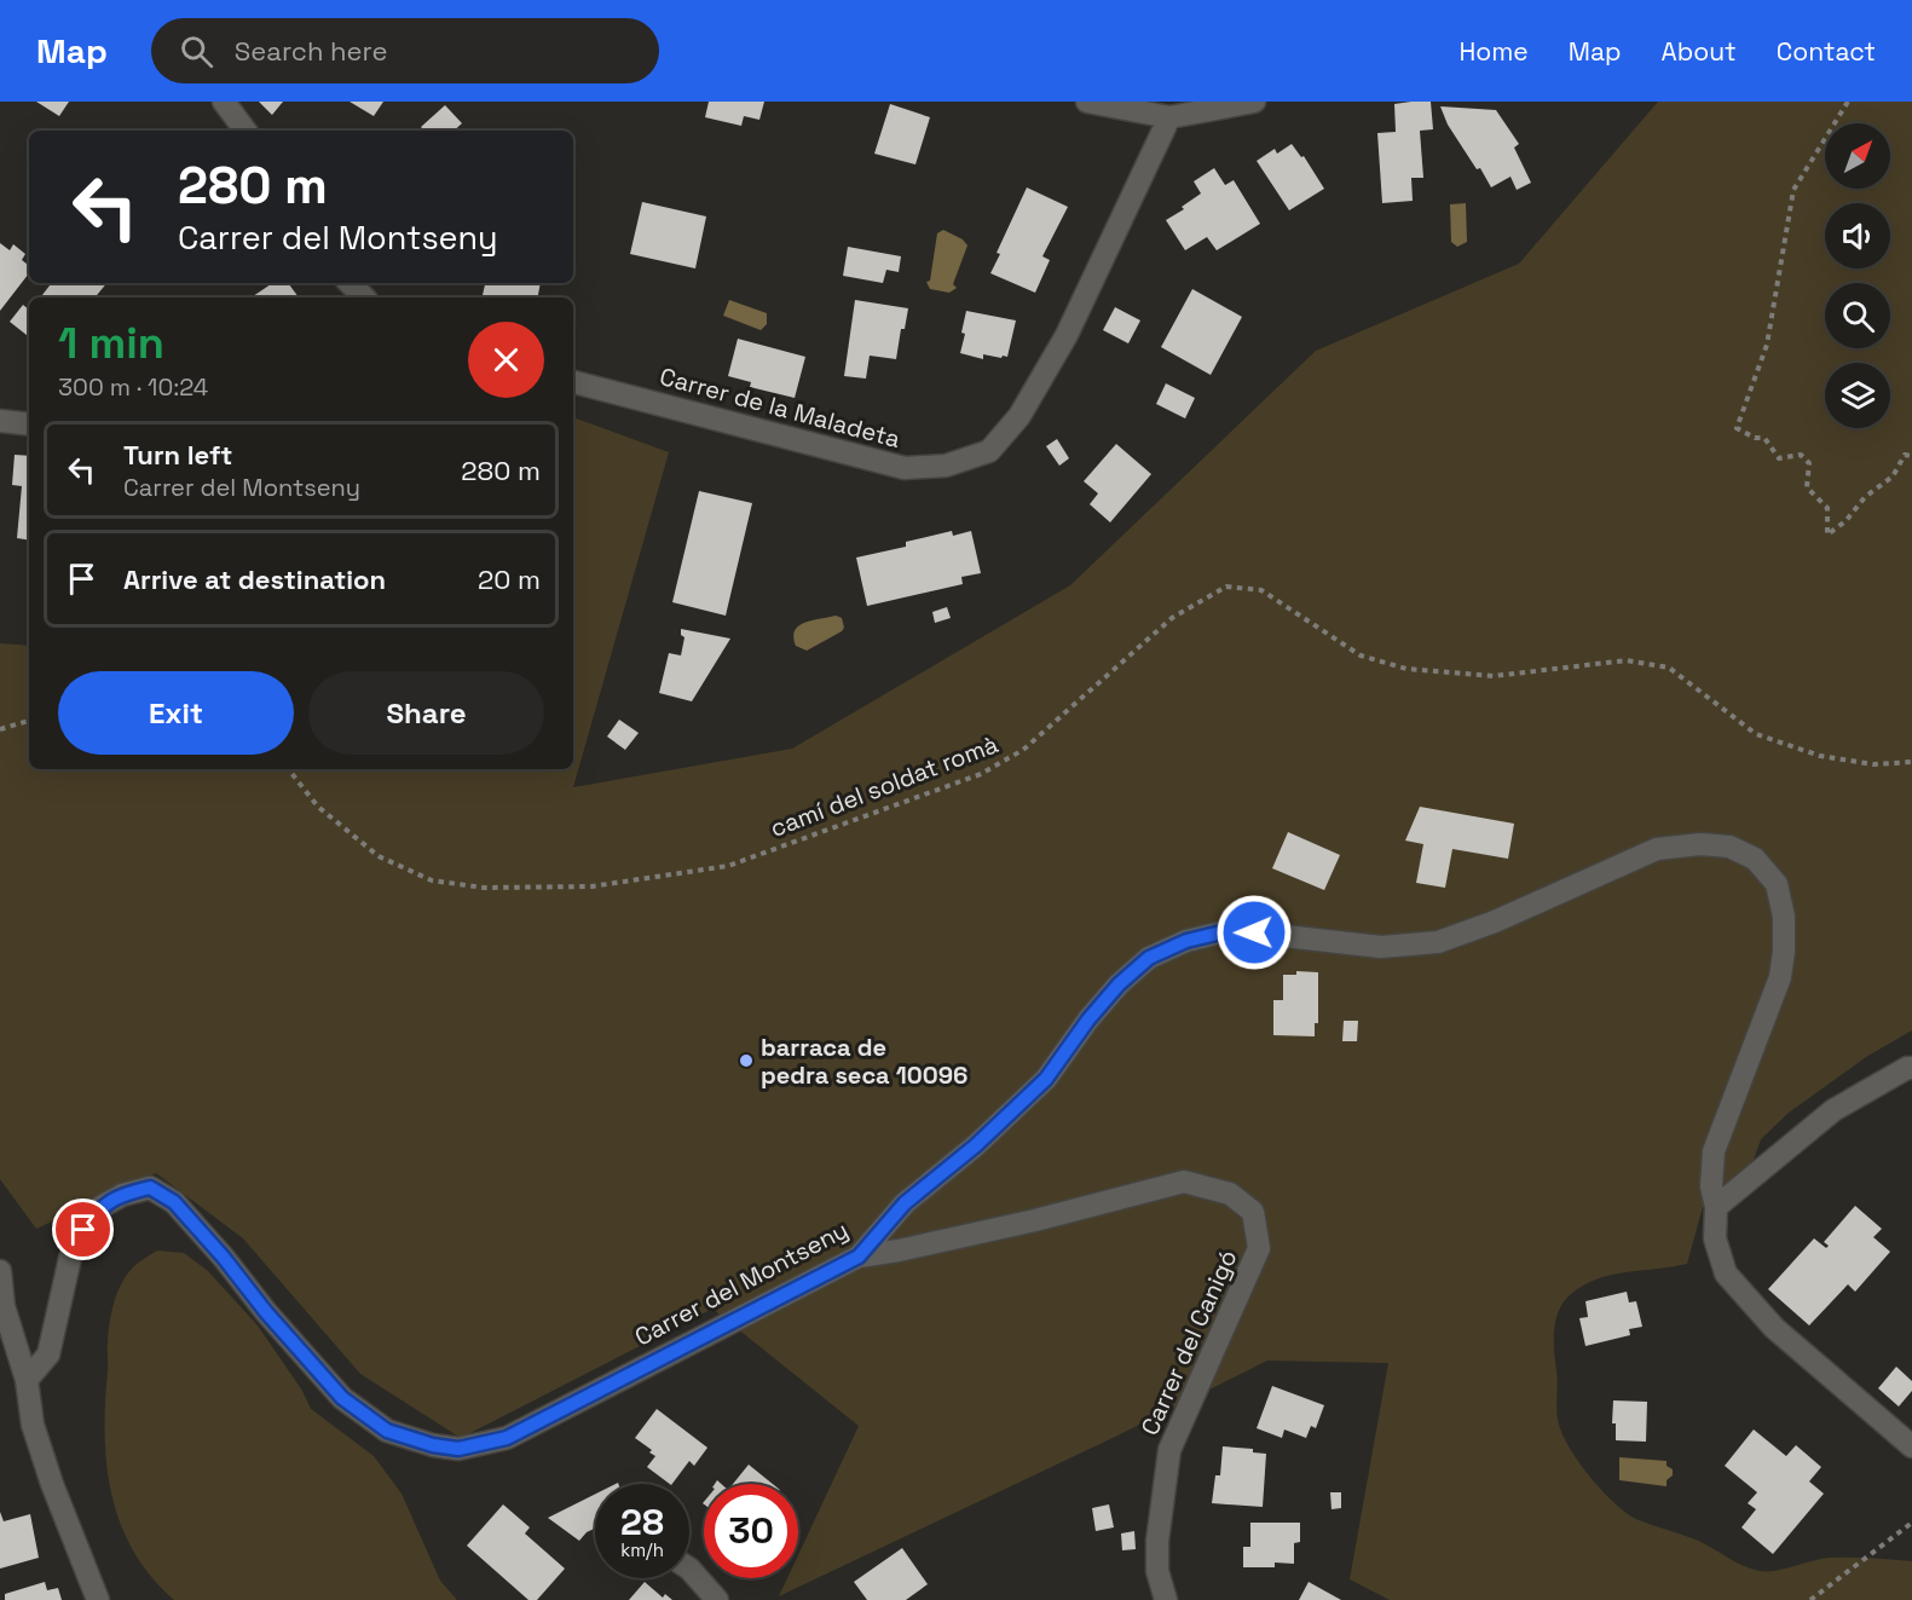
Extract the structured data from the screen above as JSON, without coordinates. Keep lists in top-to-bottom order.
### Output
{
  "streets": {
    "street": ["Carrer de la Maladeta", "Carrer del Montseny", "Carrer del Canigó"],
    "path": ["camí del soldat romà"]
  },
  "crossings": [
    ["Carrer del Montseny", "Carrer del Canigó"]
  ],
  "places": ["barraca de pedra seca 10096"],
  "north": "top right",
  "page": {
    "header": "Map",
    "search": "Search here",
    "nav": [
      "Home",
      "Map",
      "About",
      "Contact"
    ],
    "turn": ["280 m", "Carrer del Montseny"],
    "heading": ["1 min", "300 m · 10:24"],
    "list": [
      {
        "name": "Turn left",
        "note": "Carrer del Montseny",
        "value": "280 m"
      },
      {
        "name": "Arrive at destination",
        "value": "20 m"
      }
    ],
    "buttons": ["Exit", "Share"],
    "speed": "28 km/h",
    "limit": "30"
  }
}
